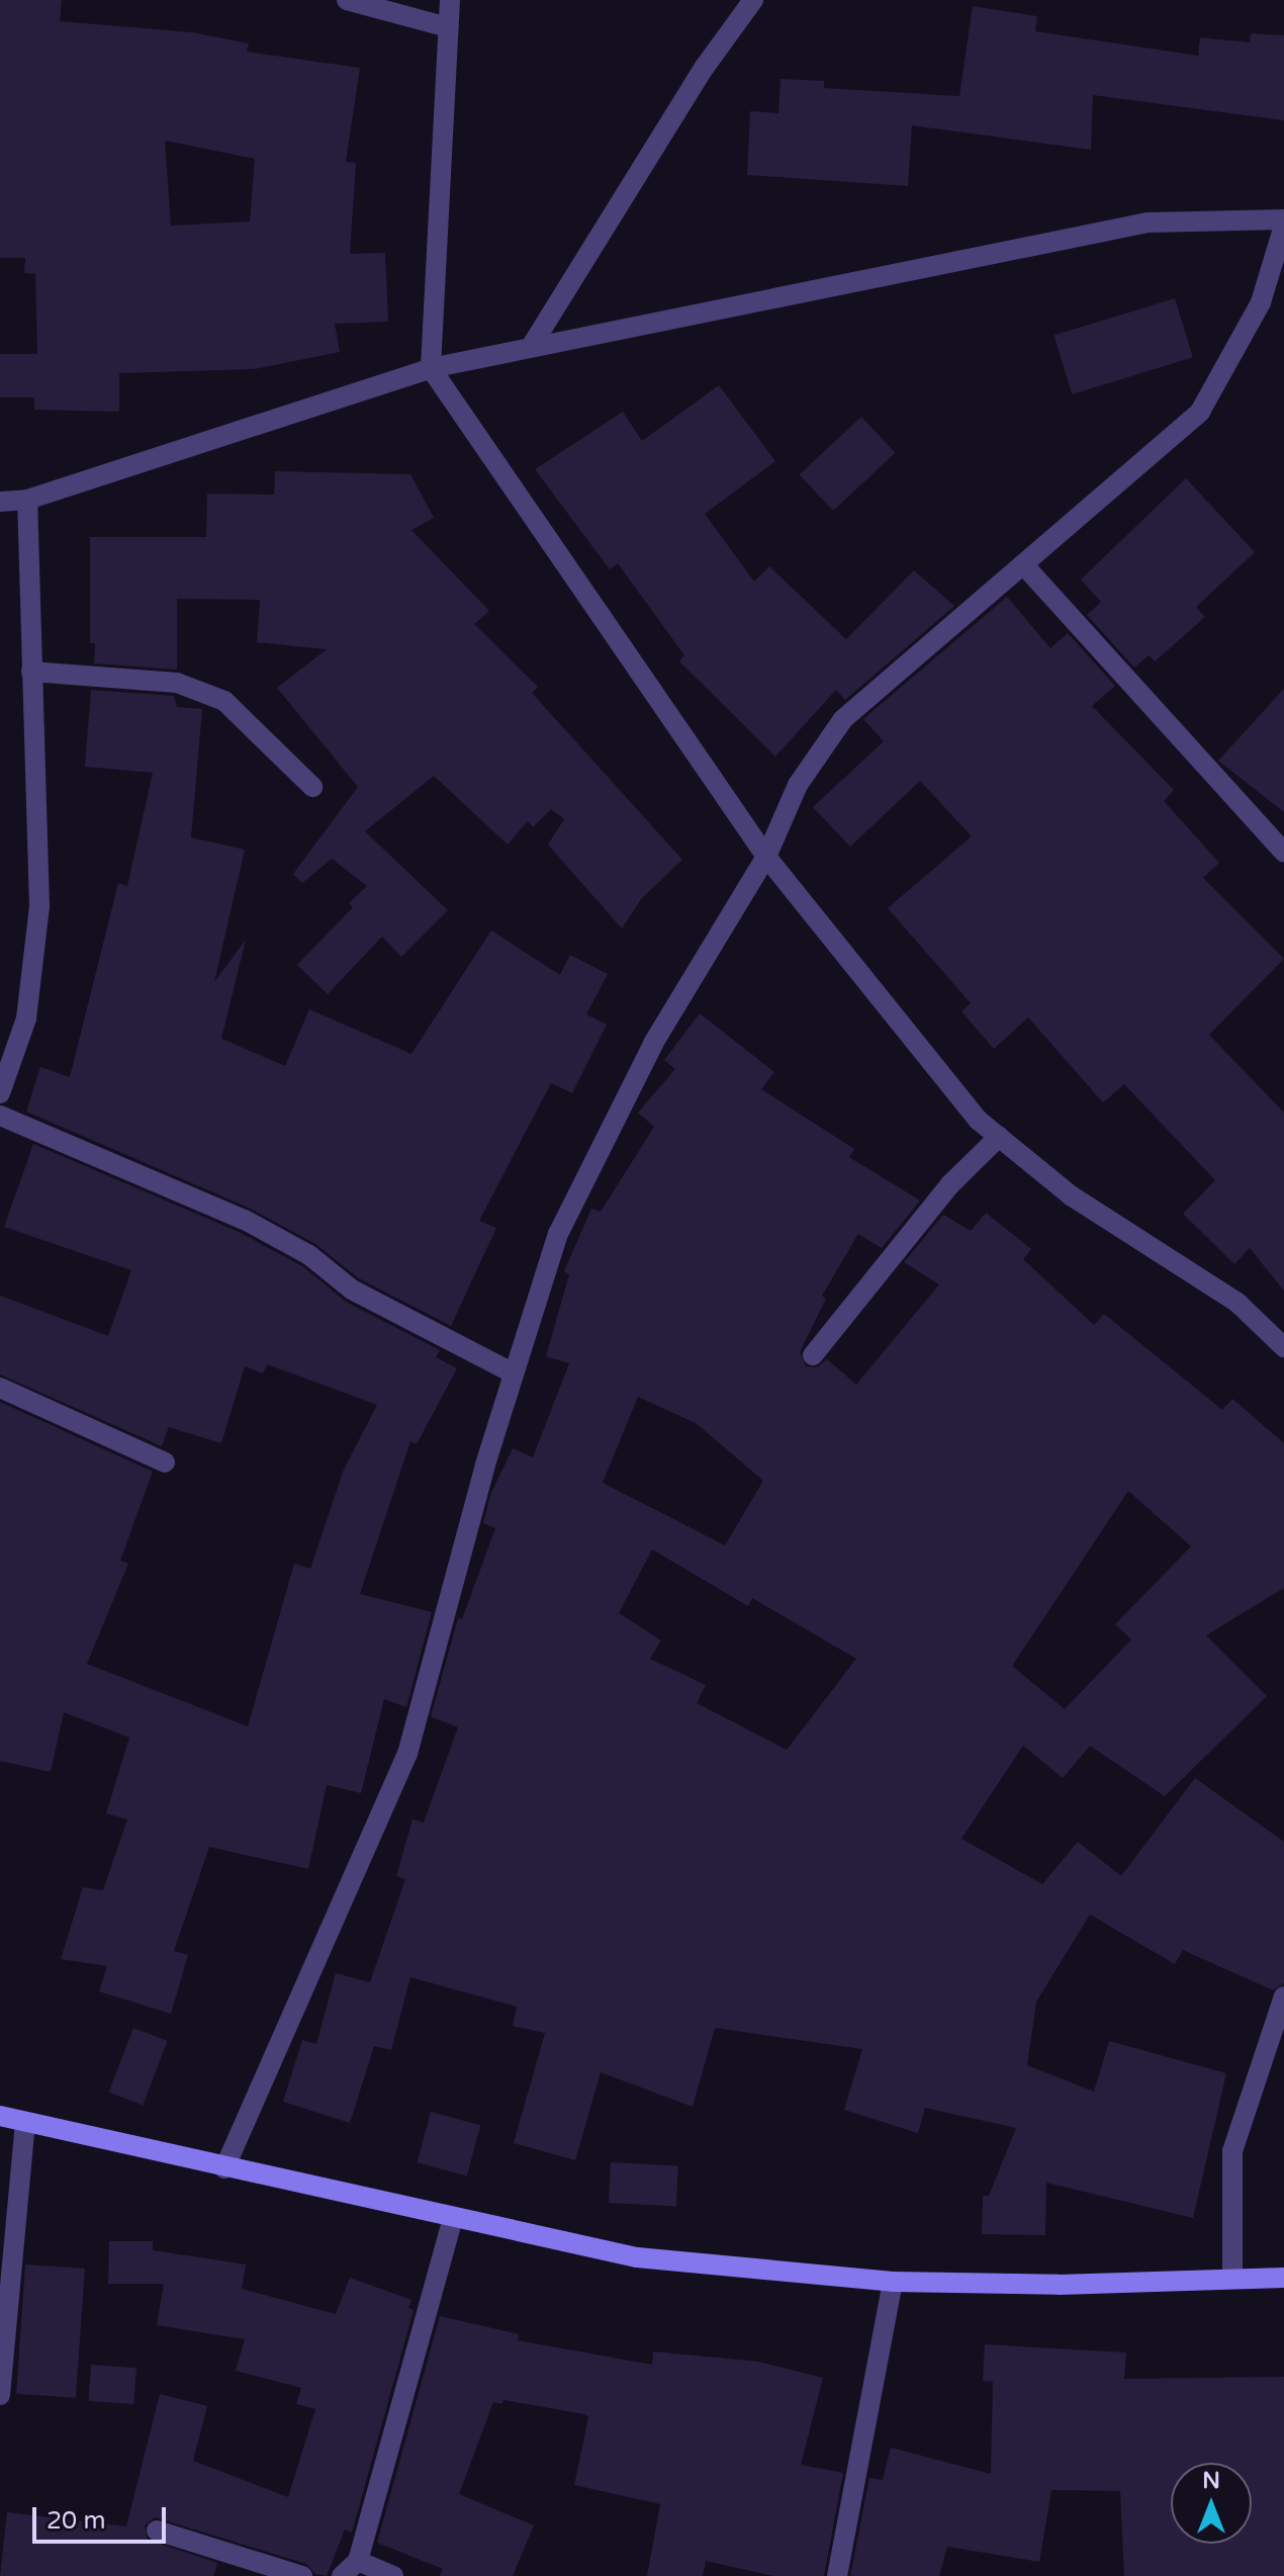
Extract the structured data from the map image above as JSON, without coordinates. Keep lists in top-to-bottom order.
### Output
{
  "scale_bar": "20 m",
  "north": "top"
}
